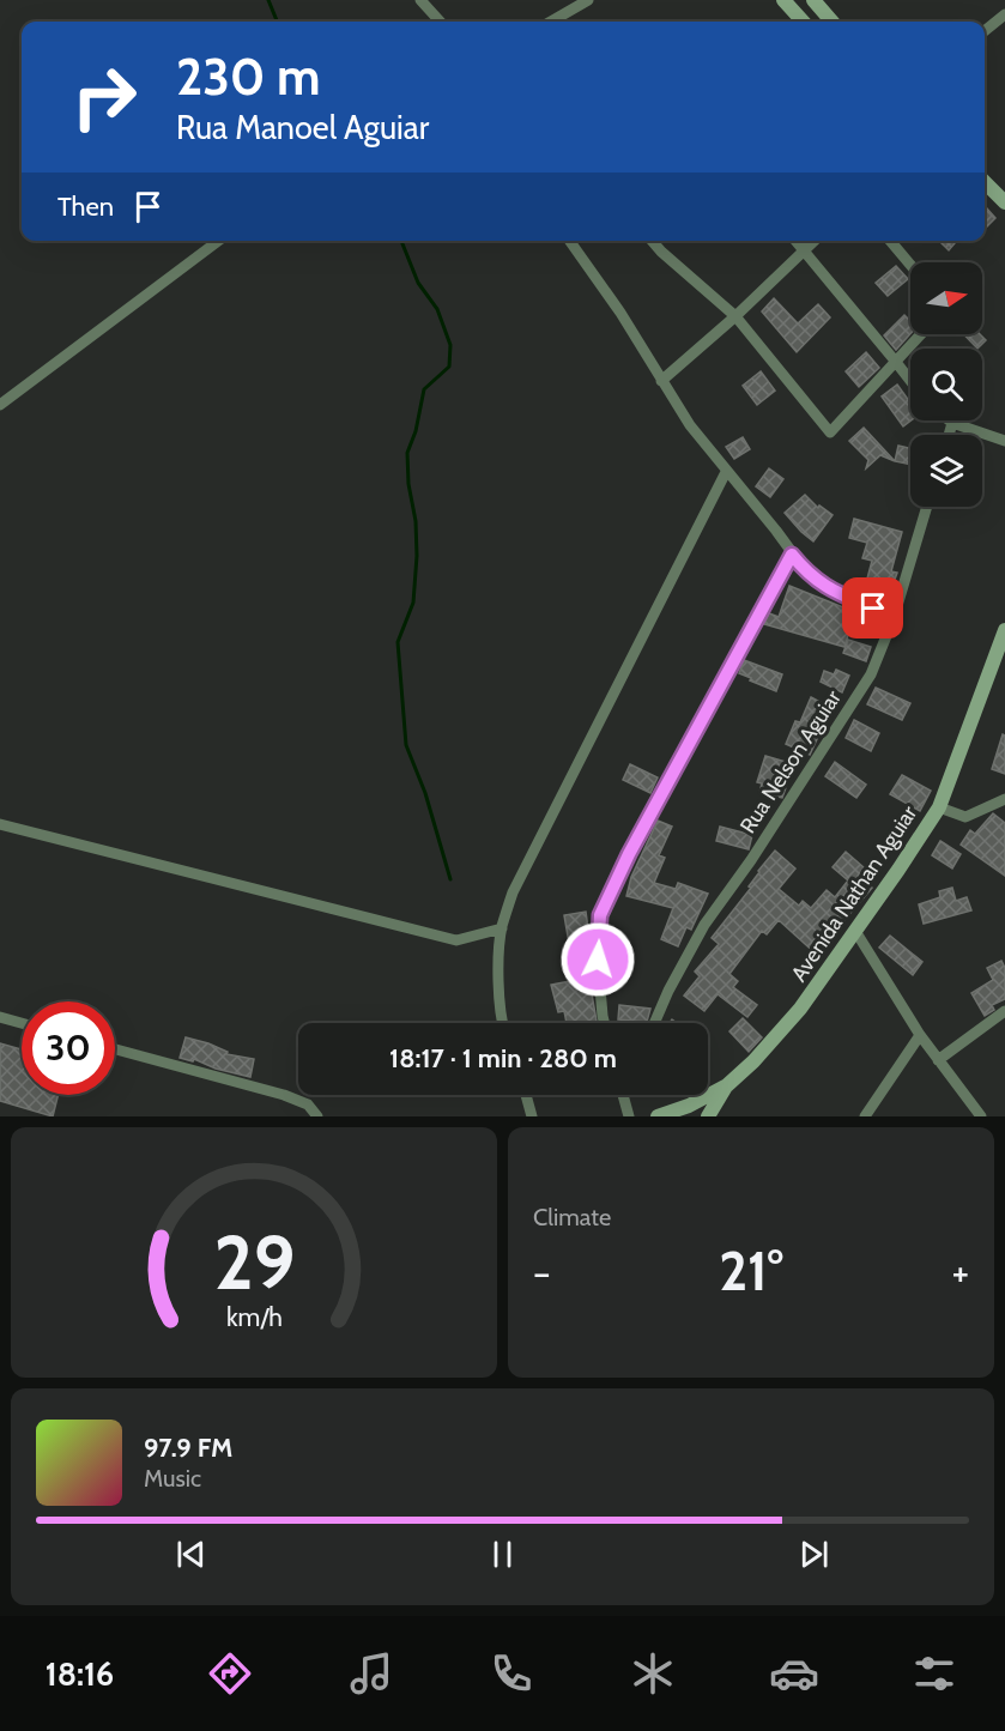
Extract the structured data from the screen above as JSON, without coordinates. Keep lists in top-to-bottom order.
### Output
{
  "streets": {
    "main road": ["Avenida Nathan Aguiar"],
    "street": ["Rua Nelson Aguiar"]
  },
  "north": "right",
  "page": {
    "turn": ["230 m", "Rua Manoel Aguiar"],
    "then": "Then",
    "limit": "30",
    "trip": "18:17 · 1 min · 280 m",
    "tile": "Climate",
    "heat": ["−", "21°", "+"],
    "song": ["97.9 FM", "Music"],
    "tabs": "18:16",
    "gauge": ["29", "km/h"]
  }
}
